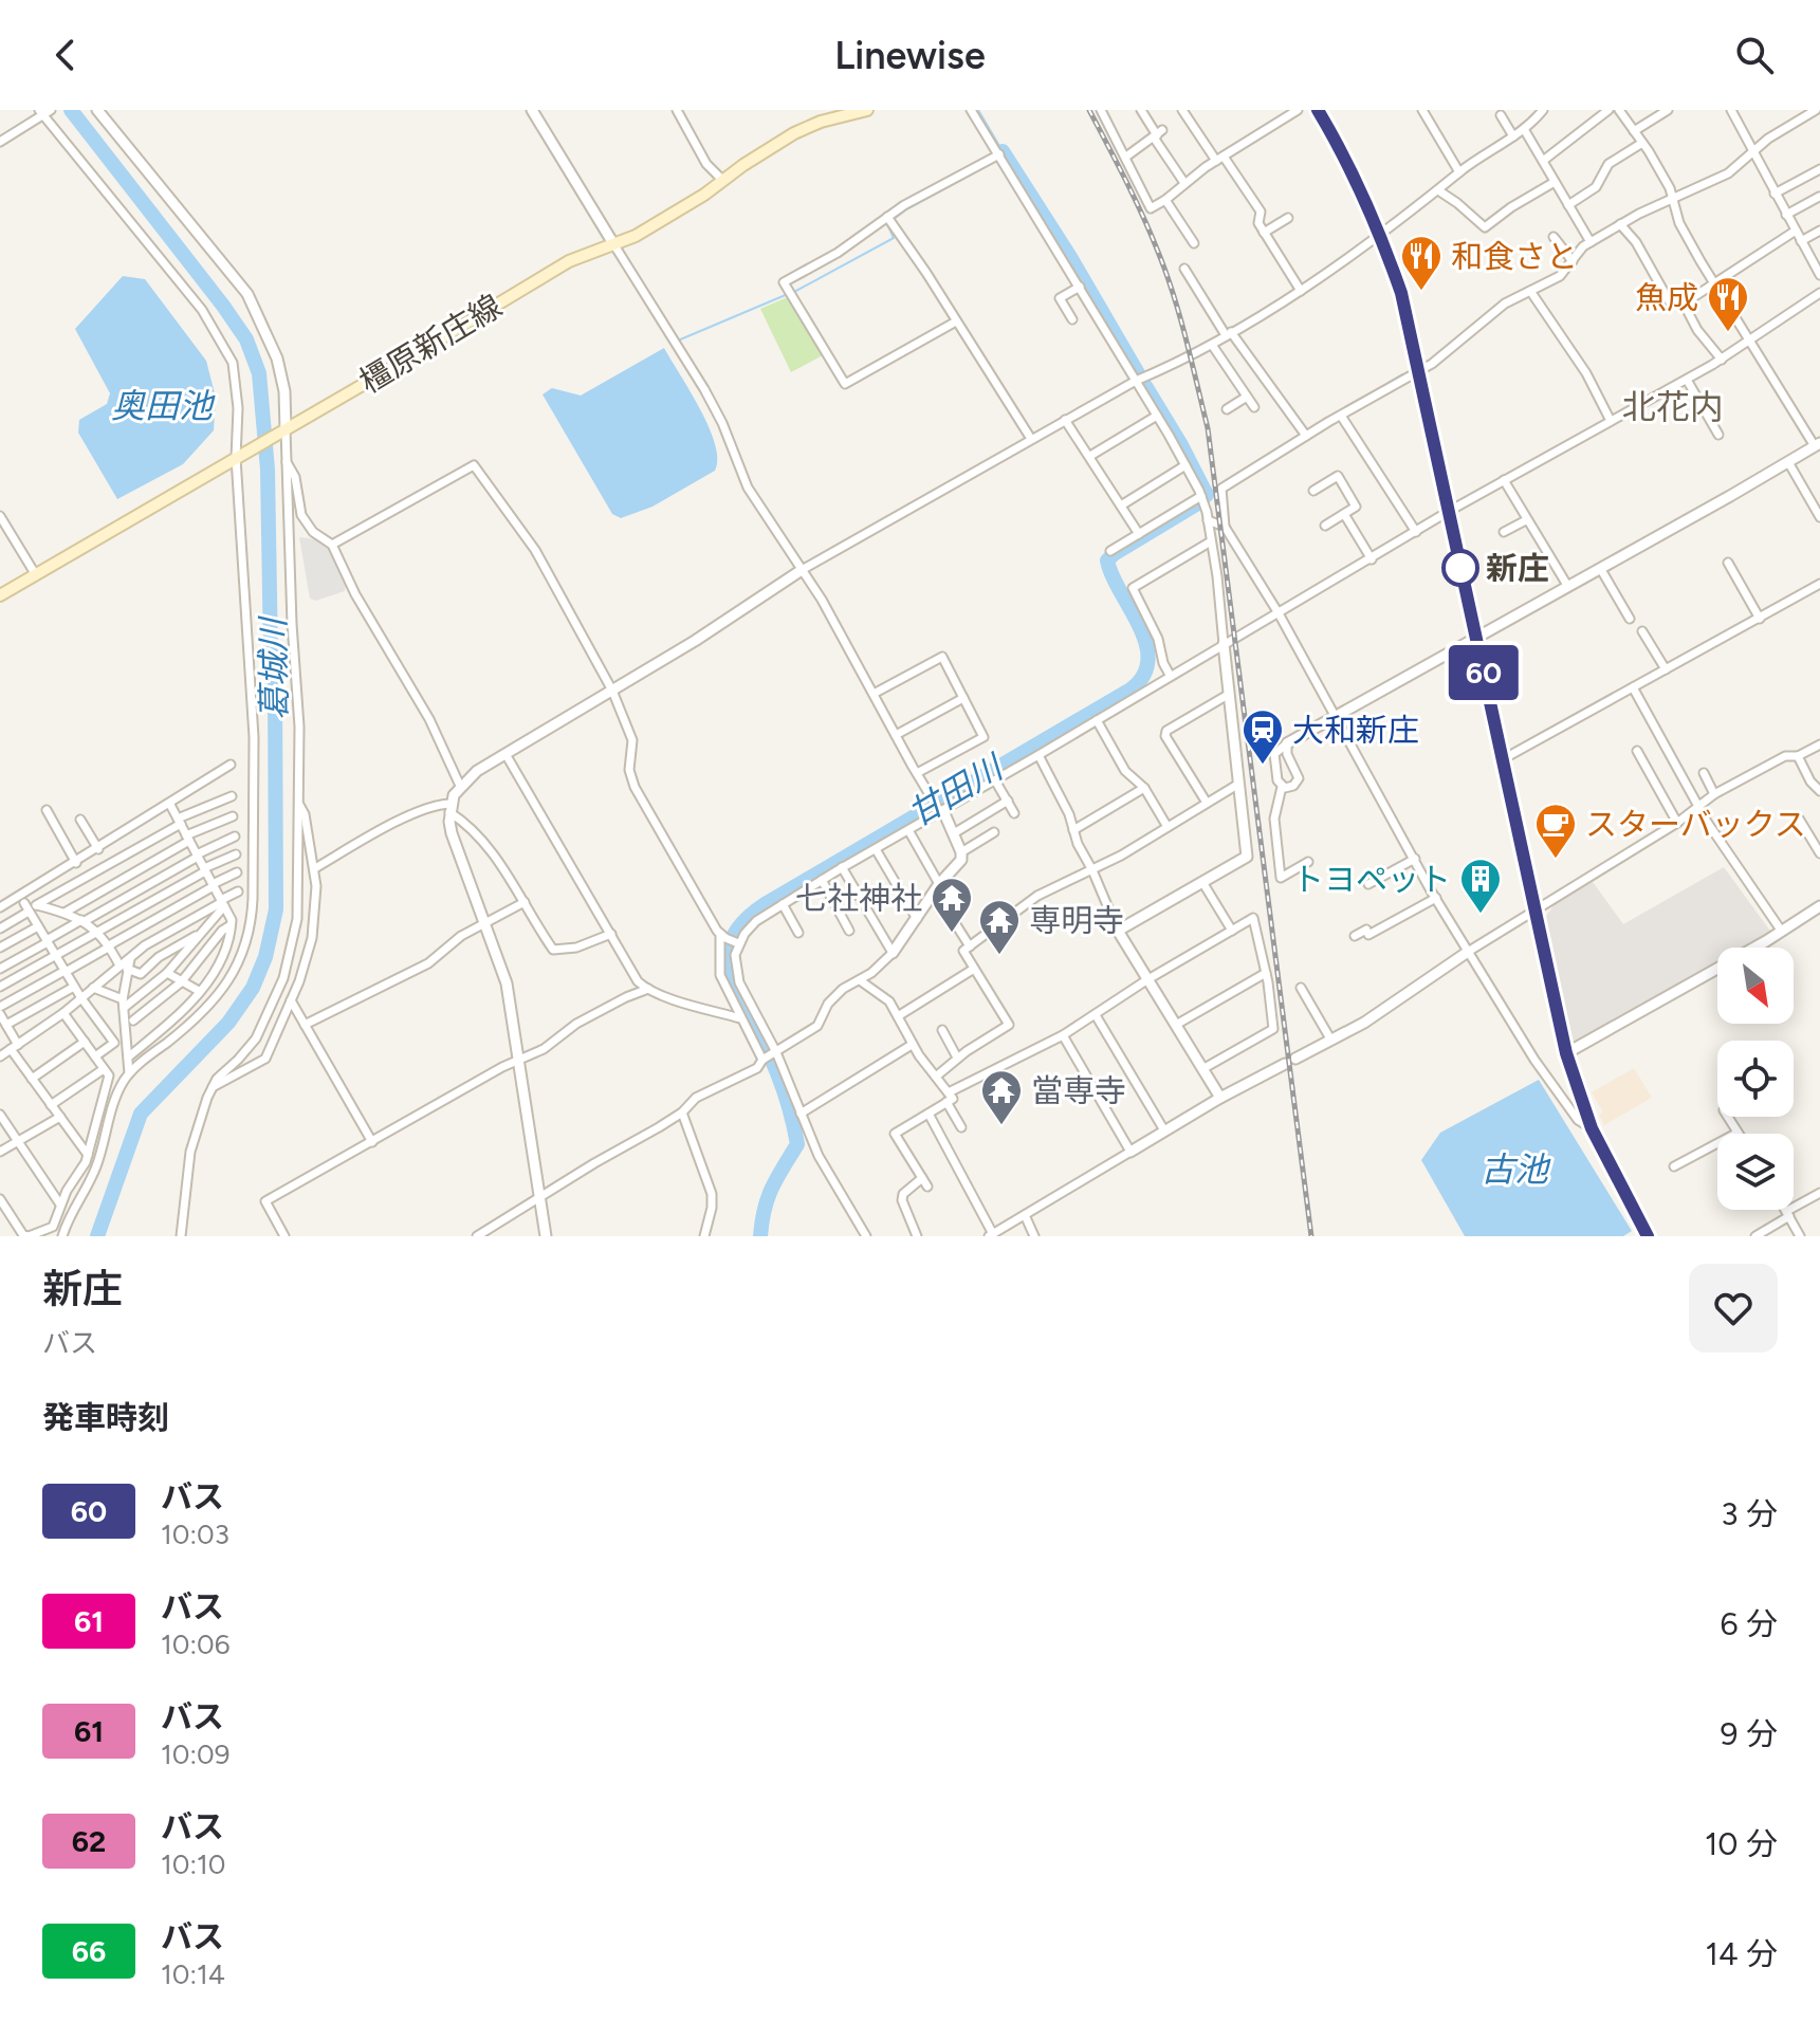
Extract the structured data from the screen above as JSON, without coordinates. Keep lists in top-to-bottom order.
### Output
{
  "streets": {
    "main road": ["橿原新庄線"]
  },
  "districts": ["北花内"],
  "water": [
    "奥田池",
    "葛城川",
    "甘田川",
    "古池"
  ],
  "places": {
    "restaurant": ["和食さと", "魚成"],
    "other": ["新庄"],
    "station": ["大和新庄"],
    "cafe": ["スターバックス"],
    "building": ["トヨペット"],
    "temple": ["七社神社", "専明寺", "當専寺"]
  },
  "lines": ["bus line 60"],
  "north": "bottom right",
  "page": {
    "header": "Linewise",
    "on_map": "60",
    "heading": [
      ["新庄", "バス"],
      "発車時刻"
    ],
    "list": [
      {
        "mark": "60",
        "name": "バス",
        "note": "10:03",
        "value": "3 分"
      },
      {
        "mark": "61",
        "name": "バス",
        "note": "10:06",
        "value": "6 分"
      },
      {
        "mark": "61",
        "name": "バス",
        "note": "10:09",
        "value": "9 分"
      },
      {
        "mark": "62",
        "name": "バス",
        "note": "10:10",
        "value": "10 分"
      },
      {
        "mark": "66",
        "name": "バス",
        "note": "10:14",
        "value": "14 分"
      }
    ]
  }
}
